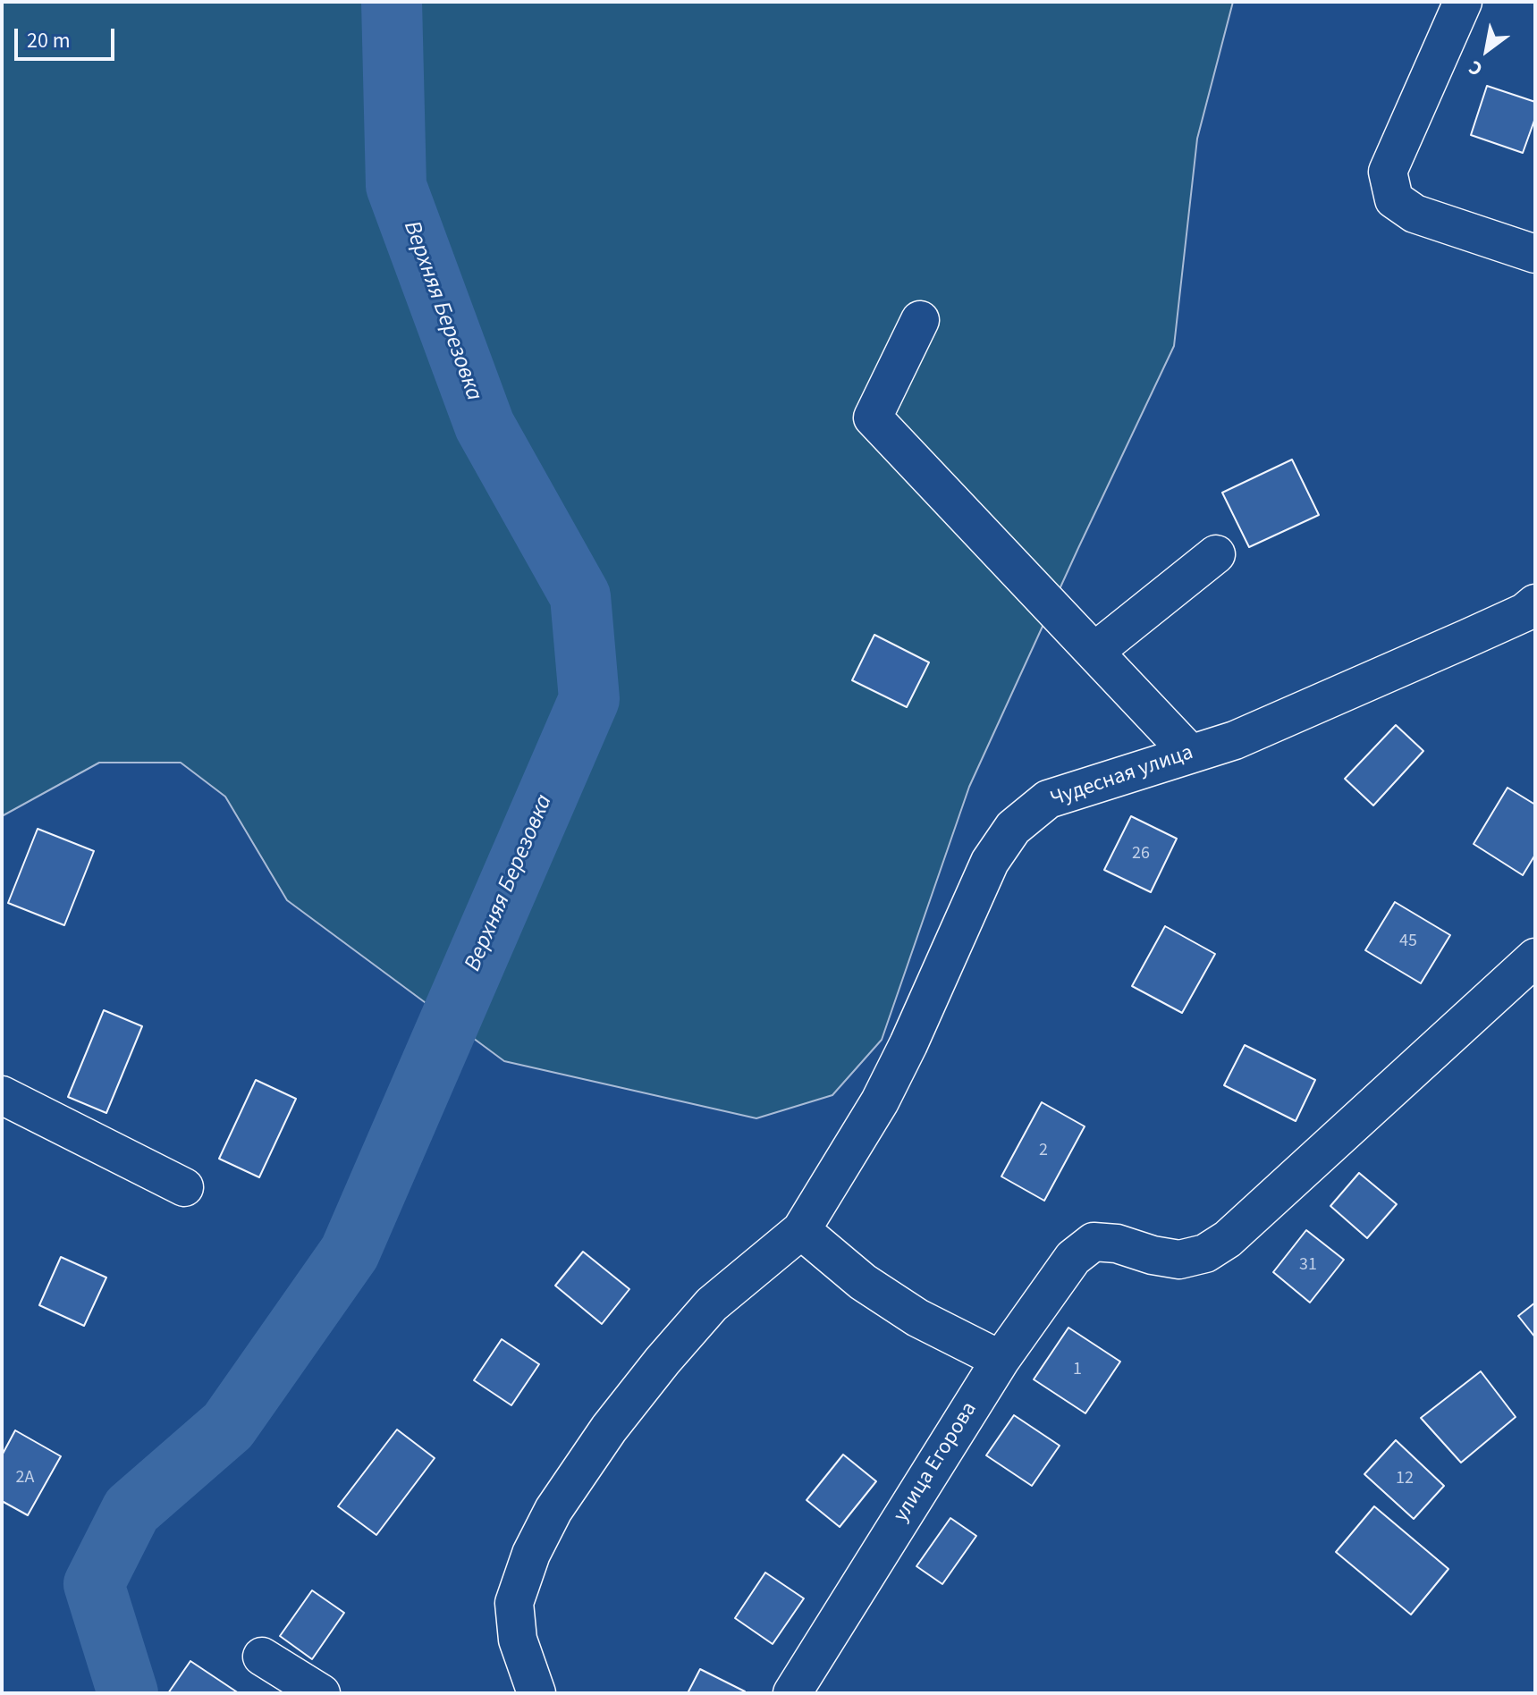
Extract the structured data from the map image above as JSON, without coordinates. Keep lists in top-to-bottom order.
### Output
{
  "streets": {
    "street": ["Чудесная улица", "улица Егорова"]
  },
  "water": ["Верхняя Березовка"],
  "house_numbers": [
    "26",
    "45",
    "2",
    "31",
    "1",
    "2А",
    "12"
  ],
  "scale_bar": "20 m",
  "north": "bottom left"
}
